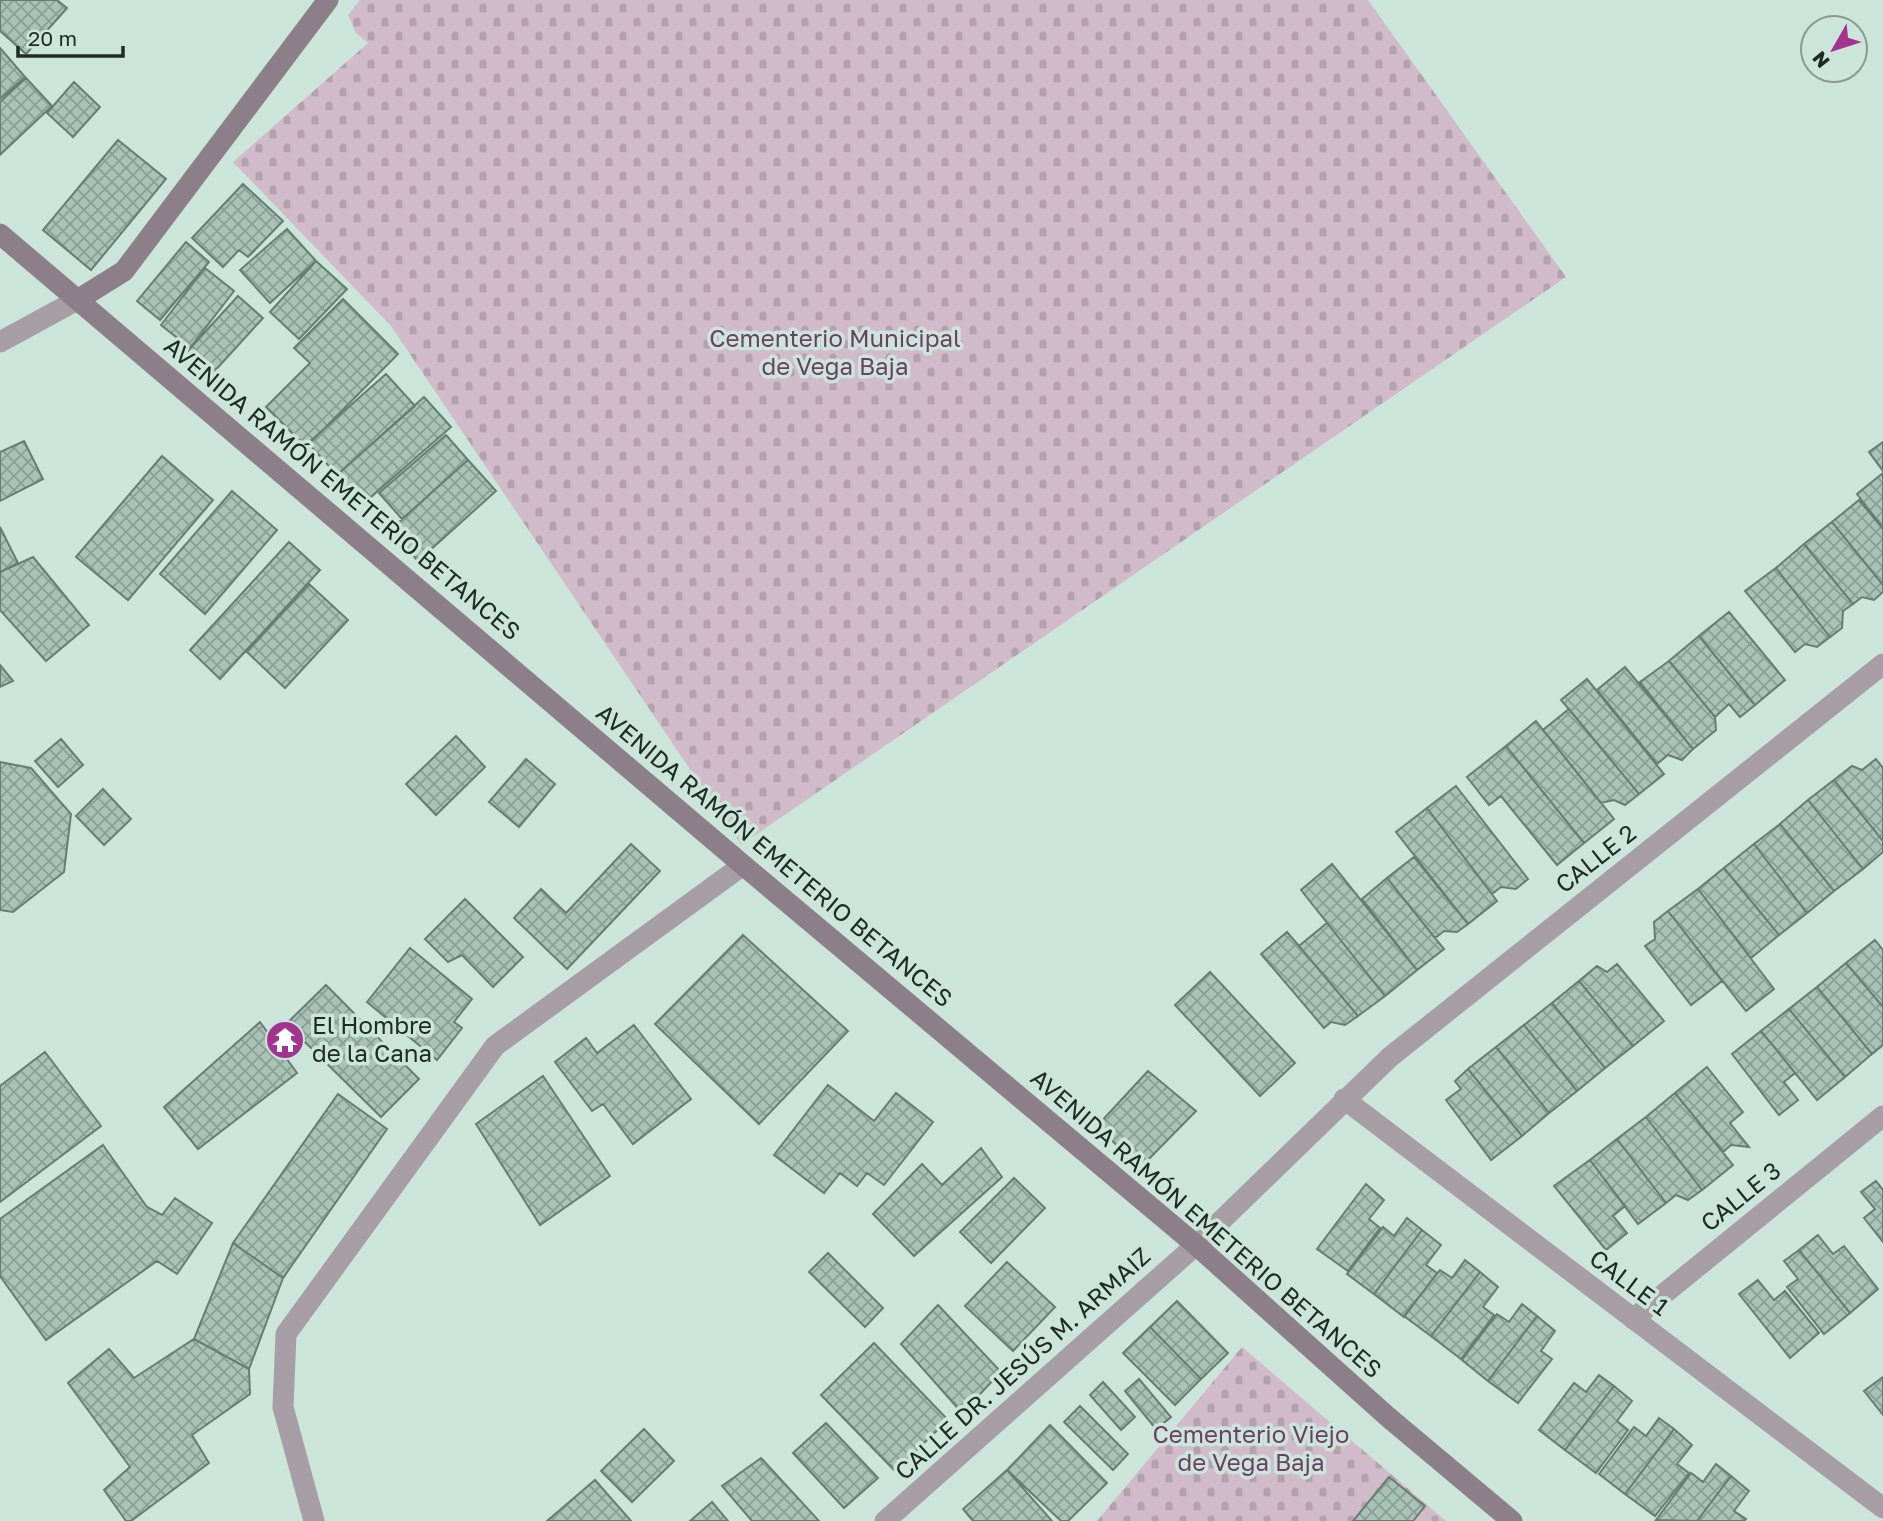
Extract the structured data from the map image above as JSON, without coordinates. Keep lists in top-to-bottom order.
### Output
{
  "streets": {
    "street": [
      "AVENIDA RAMÓN EMETERIO BETANCES",
      "CALLE 2",
      "CALLE 3",
      "CALLE 1",
      "CALLE DR. JESÚS M. ARMAIZ"
    ]
  },
  "crossings": [
    ["AVENIDA RAMÓN EMETERIO BETANCES", "CALLE 2"],
    ["AVENIDA RAMÓN EMETERIO BETANCES", "CALLE DR. JESÚS M. ARMAIZ"],
    ["CALLE 2", "CALLE 1"],
    ["CALLE 2", "CALLE DR. JESÚS M. ARMAIZ"],
    ["CALLE 3", "CALLE 1"]
  ],
  "parks": ["Cementerio Municipal de Vega Baja", "Cementerio Viejo de Vega Baja"],
  "places": {
    "temple": ["El Hombre de la Cana"]
  },
  "scale_bar": "20 m",
  "north": "bottom left"
}
